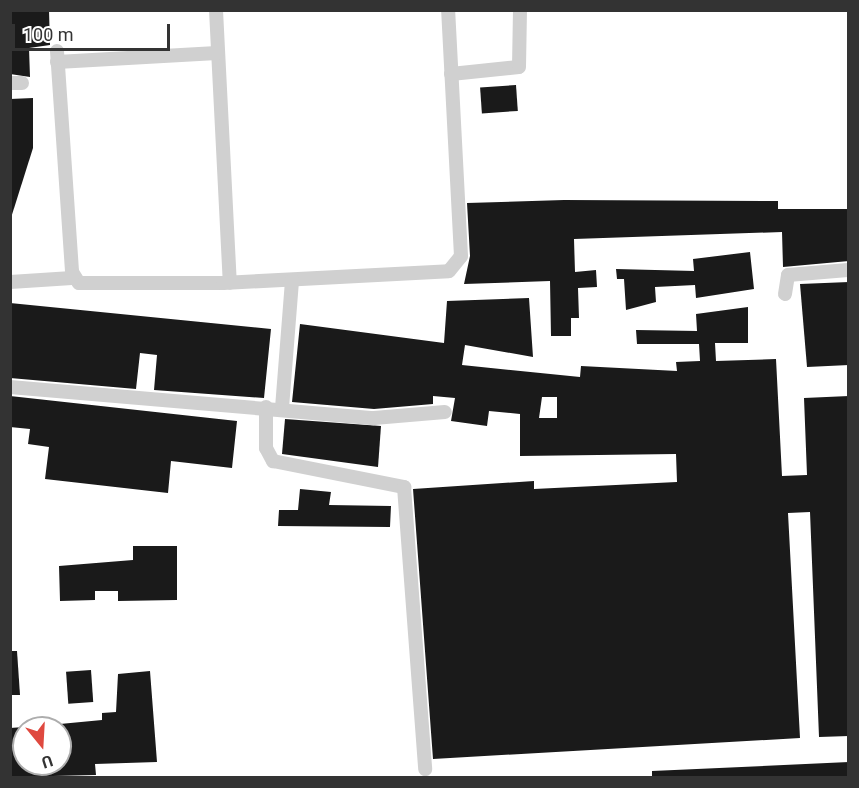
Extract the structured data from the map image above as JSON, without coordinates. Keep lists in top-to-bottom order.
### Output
{
  "scale_bar": "100 m",
  "north": "bottom"
}
